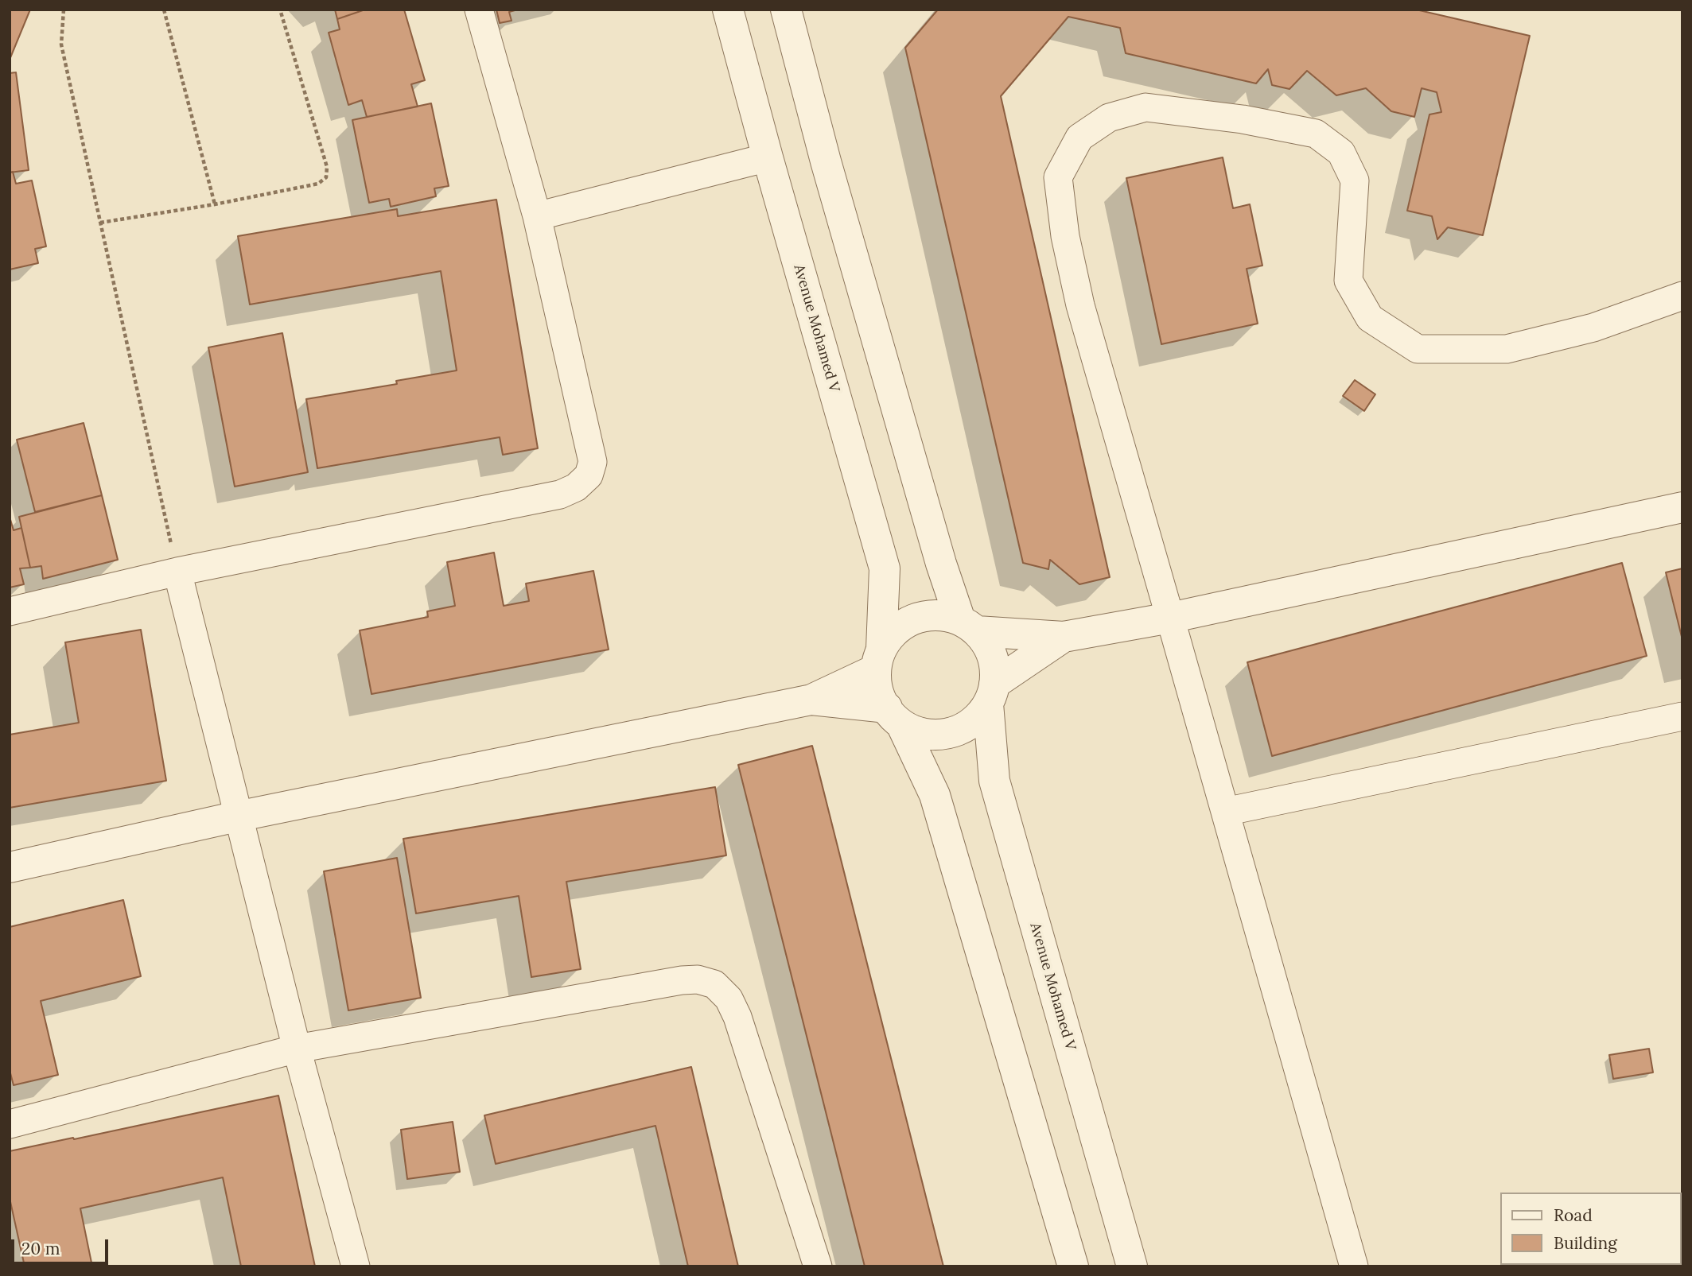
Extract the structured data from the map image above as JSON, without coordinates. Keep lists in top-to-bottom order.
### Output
{
  "streets": {
    "street": ["Avenue Mohamed V"]
  },
  "legend": ["Road", "Building"],
  "scale_bar": "20 m"
}
